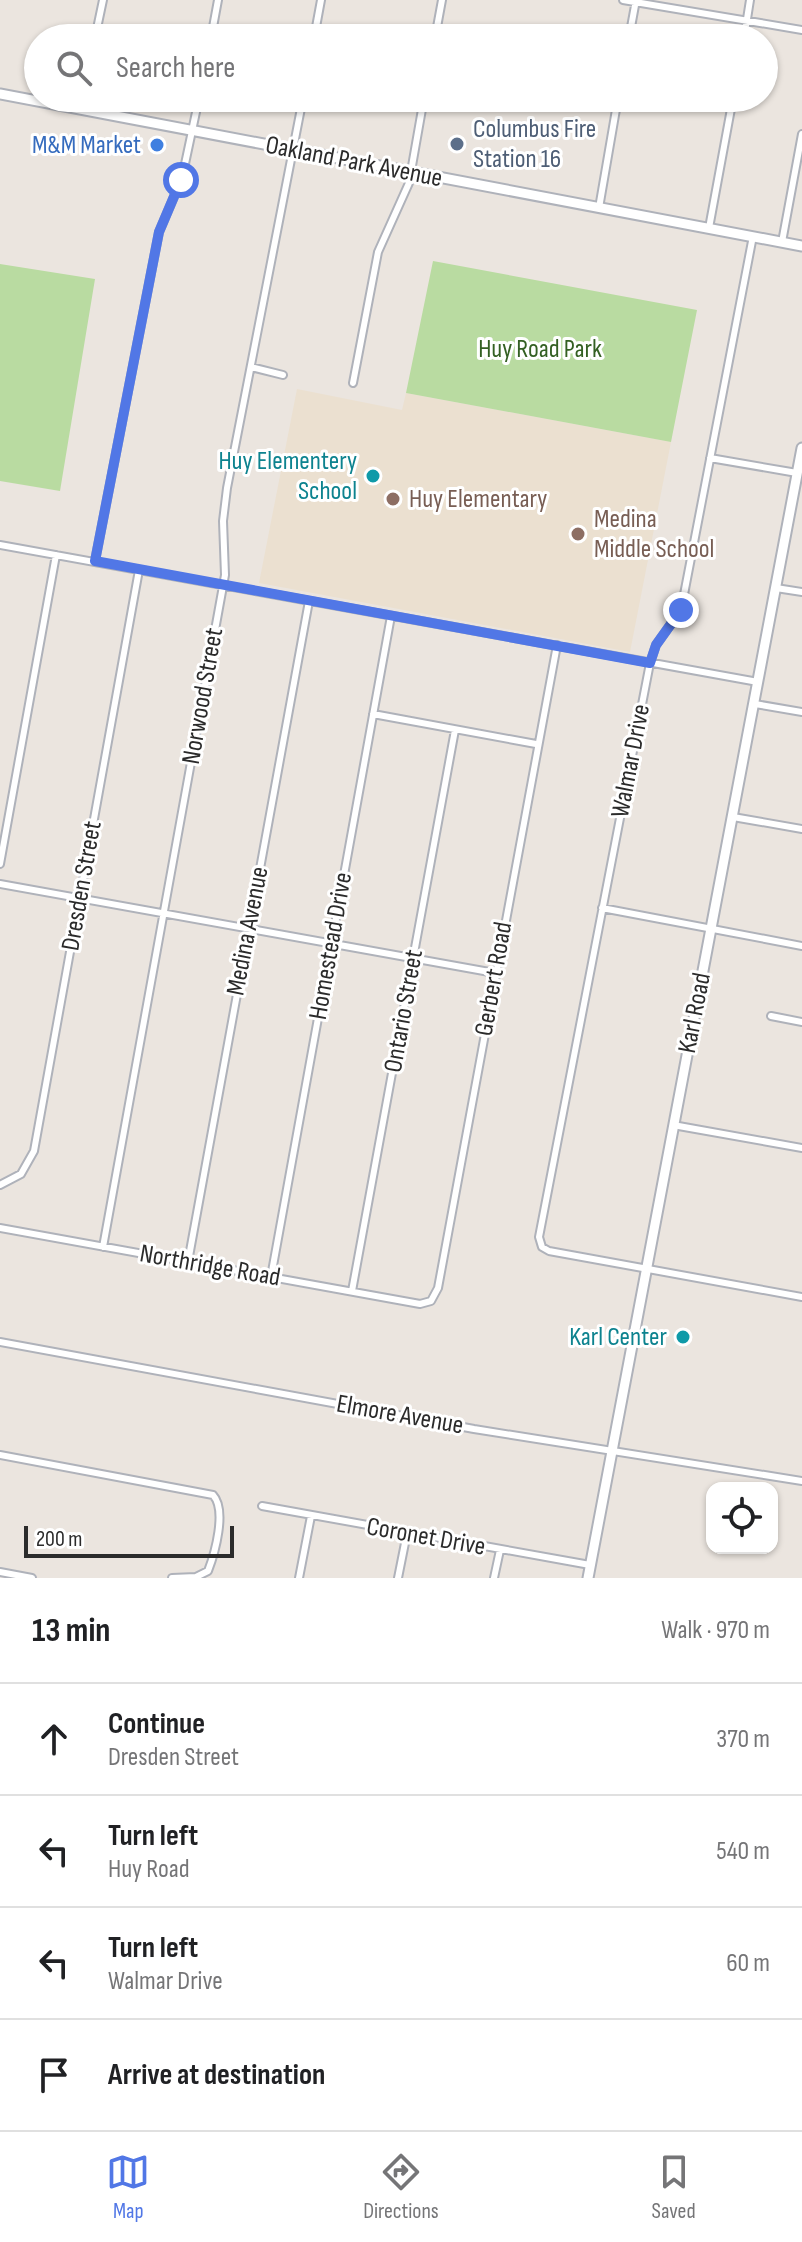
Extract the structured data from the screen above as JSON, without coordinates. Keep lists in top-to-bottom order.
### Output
{
  "streets": {
    "main road": ["Oakland Park Avenue", "Karl Road"],
    "street": [
      "Norwood Street",
      "Walmar Drive",
      "Dresden Street",
      "Medina Avenue",
      "Homestead Drive",
      "Gerbert Road",
      "Ontario Street",
      "Northridge Road",
      "Elmore Avenue",
      "Coronet Drive"
    ]
  },
  "crossings": [
    ["Oakland Park Avenue", "Norwood Street"],
    ["Oakland Park Avenue", "Walmar Drive"],
    ["Norwood Street", "Northridge Road"],
    ["Walmar Drive", "Karl Road"],
    ["Medina Avenue", "Northridge Road"],
    ["Homestead Drive", "Northridge Road"],
    ["Gerbert Road", "Northridge Road"],
    ["Ontario Street", "Northridge Road"],
    ["Karl Road", "Elmore Avenue"],
    ["Karl Road", "Coronet Drive"]
  ],
  "parks": ["Huy Road Park"],
  "places": [
    "Columbus Fire Station 16",
    "M&M Market",
    "Huy Elementery School",
    "Huy Elementary",
    "Medina Middle School",
    "Karl Center"
  ],
  "scale_bar": "200 m",
  "page": {
    "search": "Search here",
    "scale": "200 m",
    "heading": ["13 min", "Walk · 970 m"],
    "list": [
      ["Continue", "Dresden Street", "370 m"],
      ["Turn left", "Huy Road", "540 m"],
      ["Turn left", "Walmar Drive", "60 m"],
      "Arrive at destination"
    ],
    "nav": ["Map", "Directions", "Saved"]
  }
}
